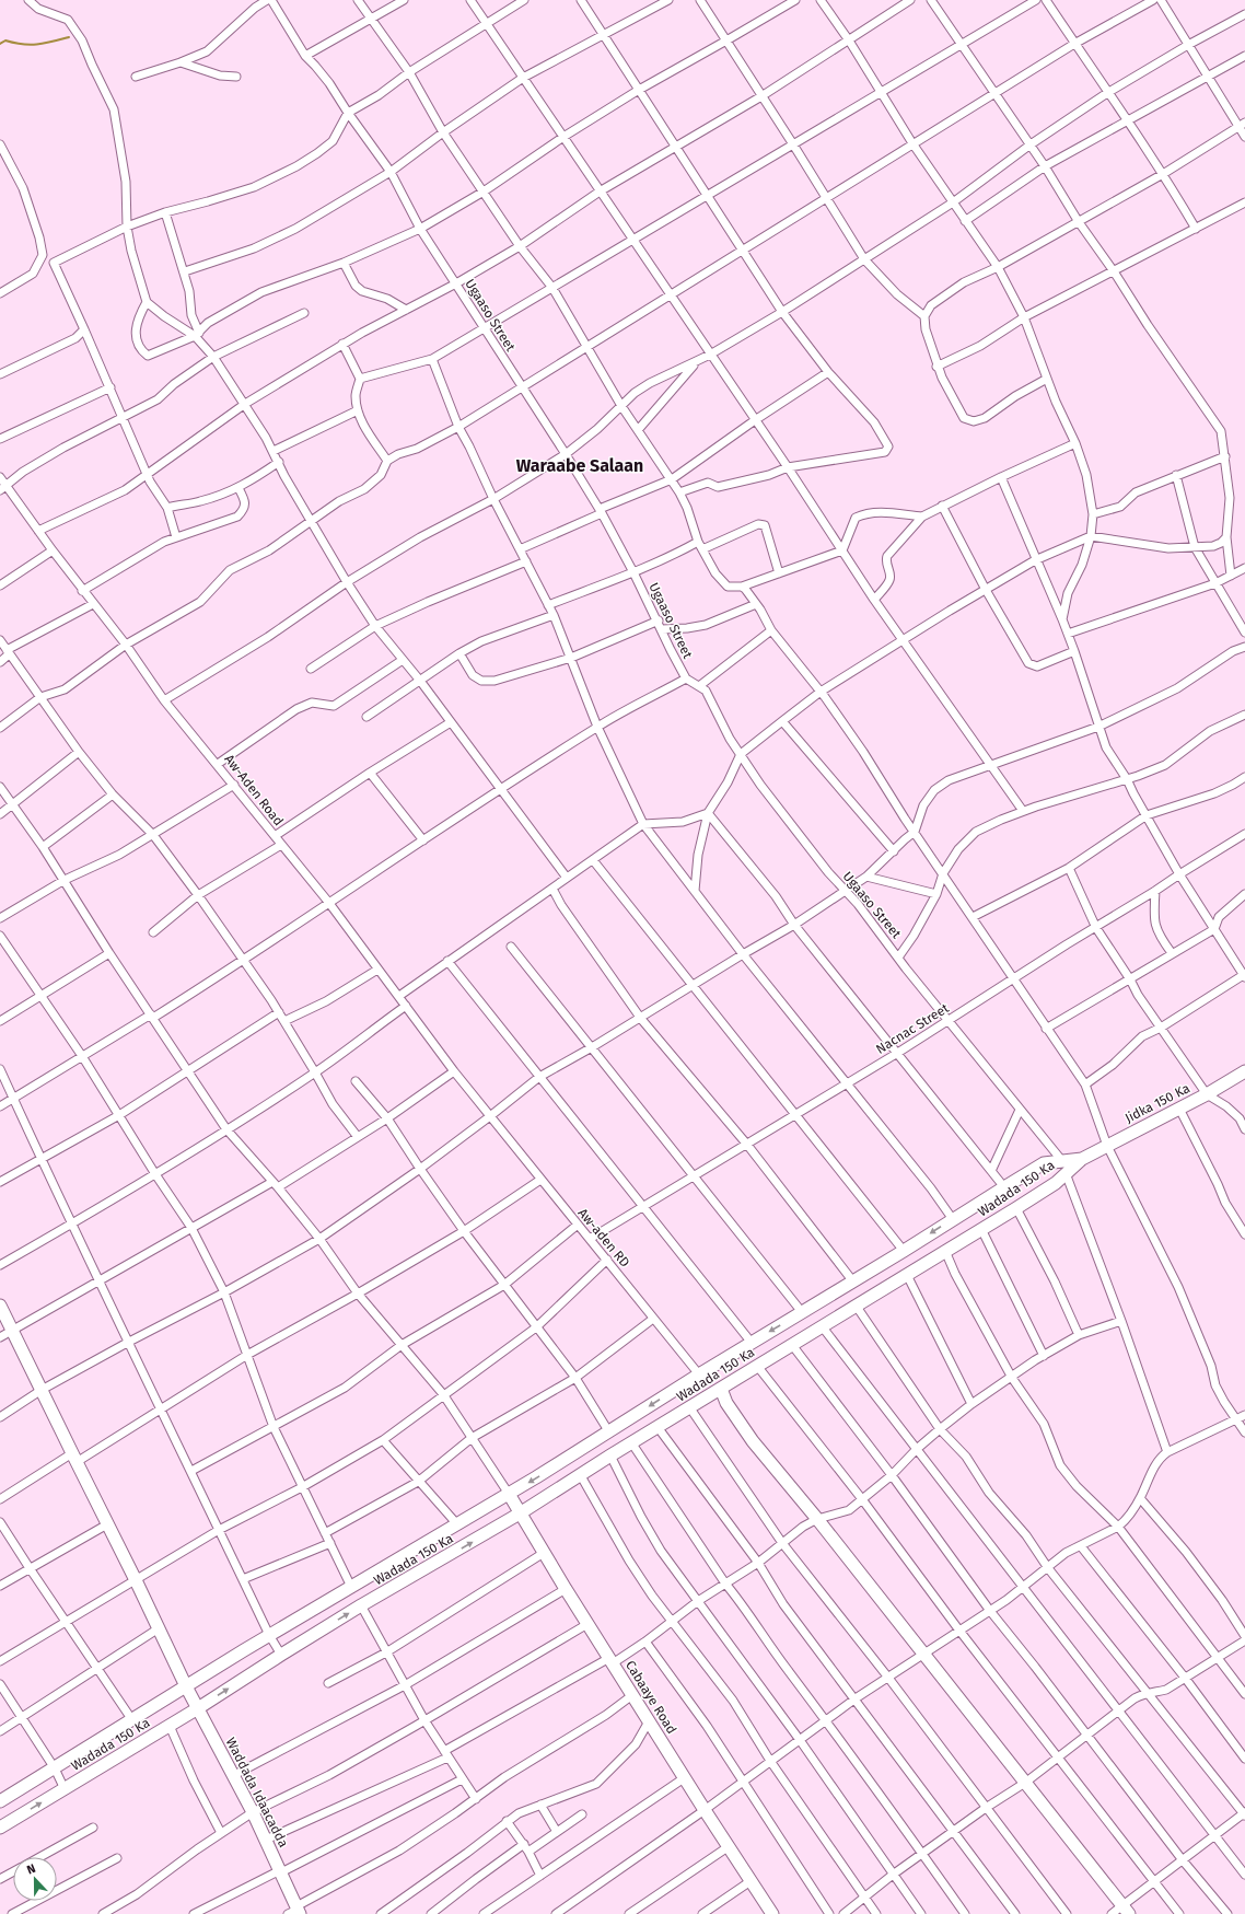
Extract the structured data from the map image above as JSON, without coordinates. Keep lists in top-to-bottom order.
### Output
{
  "streets": {
    "street": [
      "Ugaaso Street",
      "Aw-Aden Road",
      "Nacnac Street",
      "Jidka 150 Ka",
      "Wadada 150 Ka",
      "Aw-aden RD",
      "Cabaaye Road",
      "Waddada Idaacadda"
    ]
  },
  "crossings": [
    ["Ugaaso Street", "Nacnac Street"],
    ["Ugaaso Street", "Wadada 150 Ka"],
    ["Aw-Aden Road", "Aw-aden RD"],
    ["Nacnac Street", "Aw-aden RD"],
    ["Jidka 150 Ka", "Wadada 150 Ka"],
    ["Wadada 150 Ka", "Aw-aden RD"],
    ["Wadada 150 Ka", "Cabaaye Road"],
    ["Wadada 150 Ka", "Waddada Idaacadda"]
  ],
  "districts": ["Waraabe Salaan"],
  "north": "top"
}
